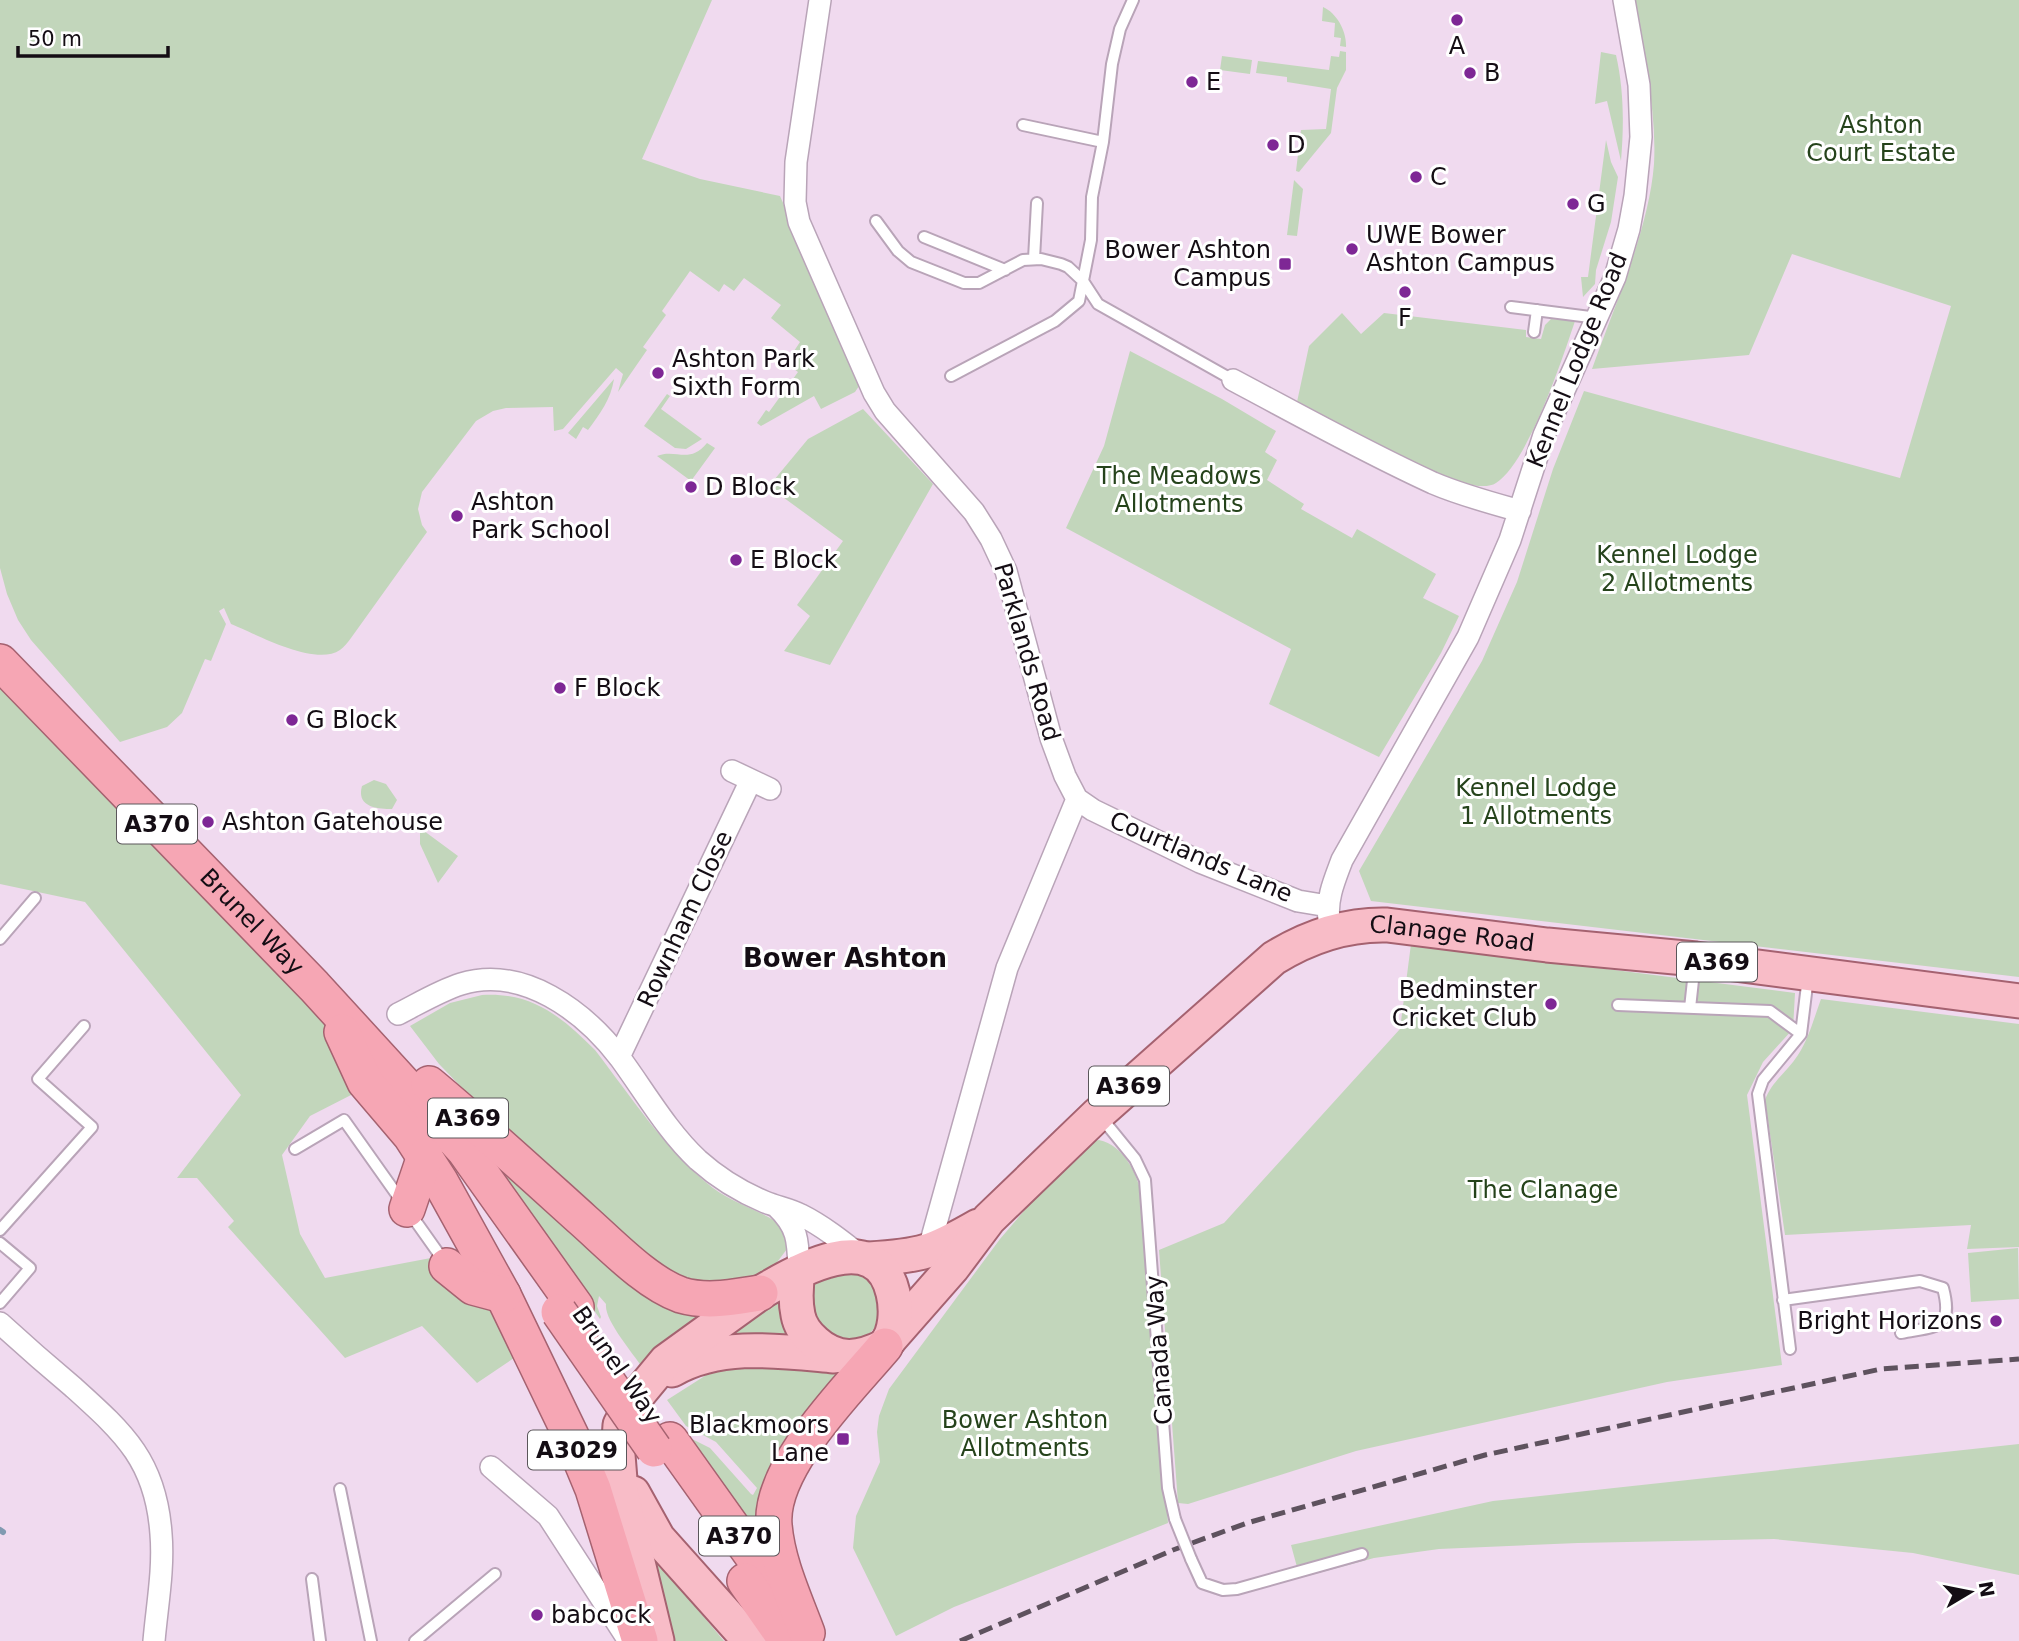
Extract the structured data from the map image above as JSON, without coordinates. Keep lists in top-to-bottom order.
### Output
{
  "streets": {
    "highway": [
      "A370",
      "Brunel Way",
      "A369",
      "A3029"
    ],
    "main road": ["Clanage Road"],
    "street": [
      "Kennel Lodge Road",
      "Parklands Road",
      "Courtlands Lane",
      "Rownham Close"
    ],
    "lane": ["Canada Way"]
  },
  "crossings": [
    ["Kennel Lodge Road", "Courtlands Lane"],
    ["Kennel Lodge Road", "Clanage Road"],
    ["Parklands Road", "Courtlands Lane"],
    ["Courtlands Lane", "Clanage Road"],
    ["Brunel Way", "A369"],
    ["Brunel Way", "A3029"],
    ["Clanage Road", "A369"],
    ["Clanage Road", "Canada Way"],
    ["A369", "A3029"]
  ],
  "districts": ["Bower Ashton"],
  "parks": [
    "Ashton Court Estate",
    "The Meadows Allotments",
    "Kennel Lodge 2 Allotments",
    "Kennel Lodge 1 Allotments",
    "The Clanage",
    "Bower Ashton Allotments"
  ],
  "places": {
    "other": [
      "A",
      "B",
      "E",
      "D",
      "C",
      "G",
      "UWE Bower Ashton Campus",
      "F",
      "Ashton Park Sixth Form",
      "D Block",
      "Ashton Park School",
      "E Block",
      "F Block",
      "G Block",
      "Ashton Gatehouse",
      "Bedminster Cricket Club",
      "Bright Horizons",
      "babcock"
    ],
    "transit": ["Bower Ashton Campus", "Blackmoors Lane"]
  },
  "scale_bar": "50 m",
  "north": "right"
}
